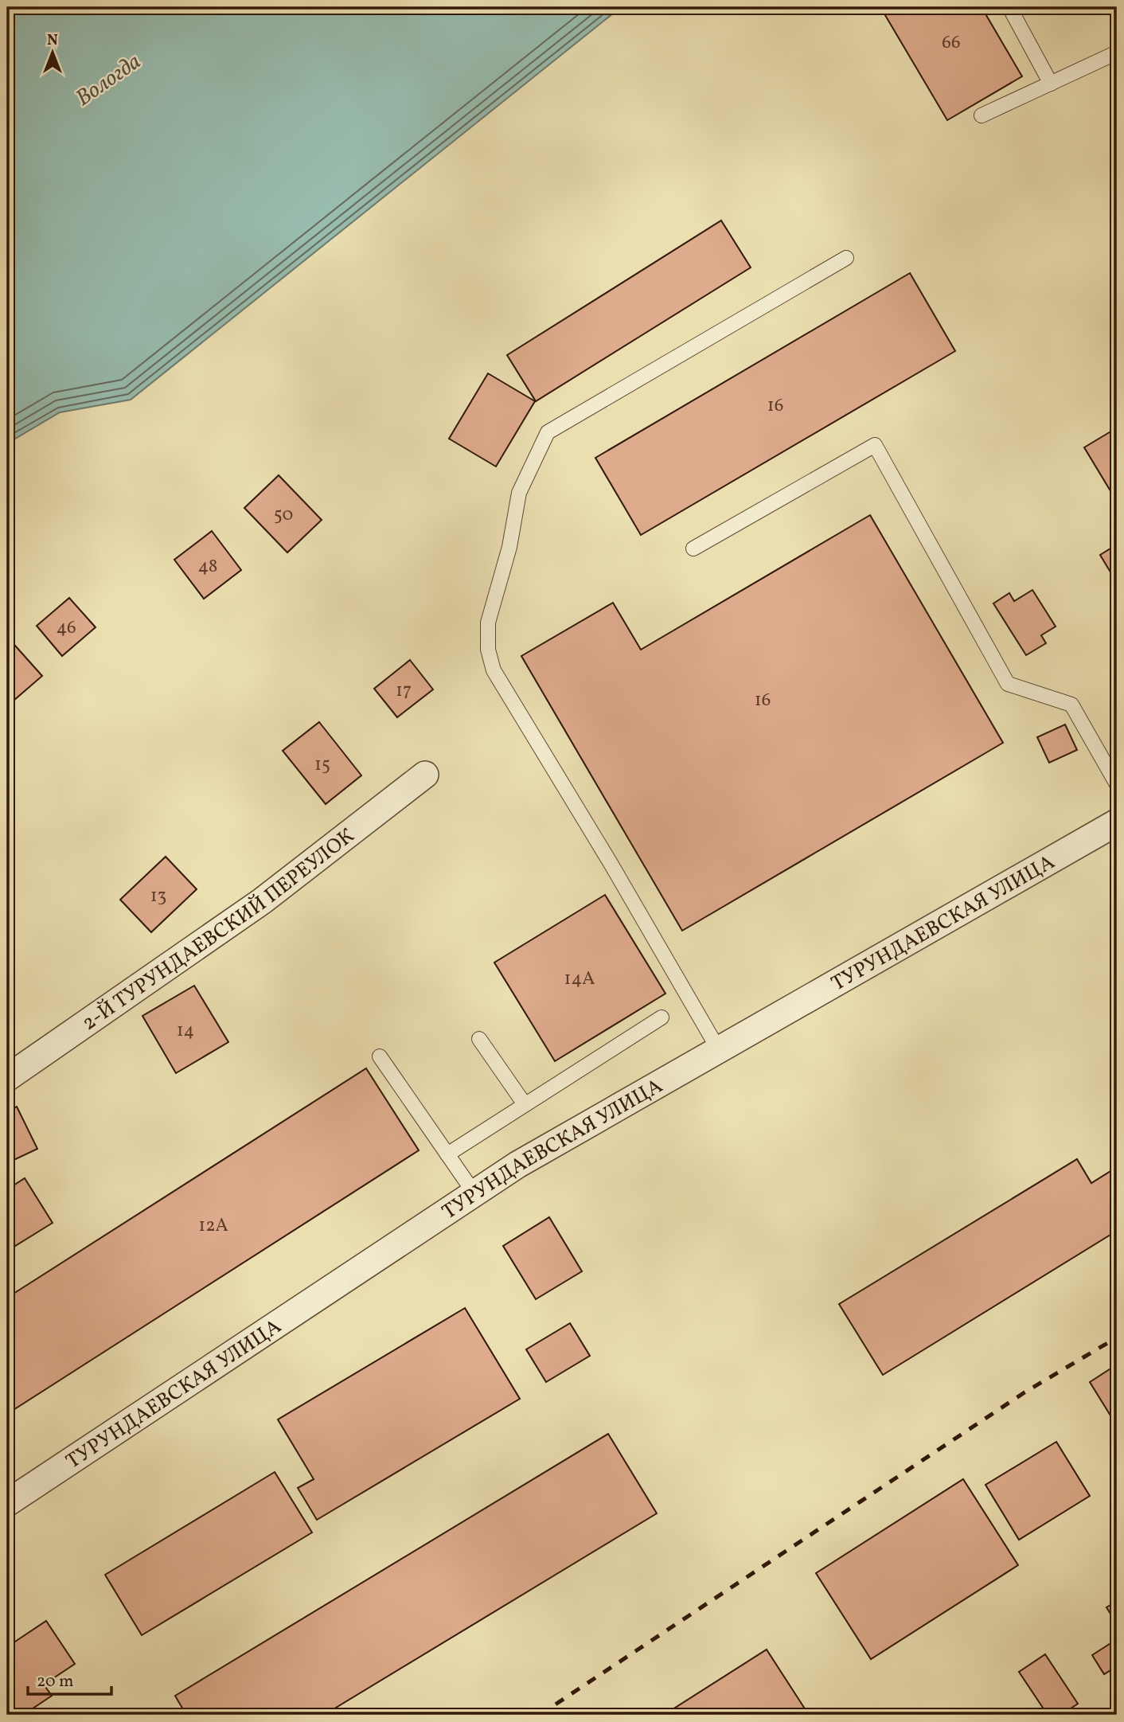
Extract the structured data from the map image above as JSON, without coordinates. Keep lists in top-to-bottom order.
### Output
{
  "streets": {
    "street": ["ТУРУНДАЕВСКАЯ УЛИЦА", "2-Й ТУРУНДАЕВСКИЙ ПЕРЕУЛОК"]
  },
  "water": ["Вологда"],
  "house_numbers": [
    "66",
    "16",
    "50",
    "48",
    "46",
    "17",
    "16",
    "15",
    "13",
    "14А",
    "14",
    "12А"
  ],
  "scale_bar": "20 m",
  "north": "top"
}
